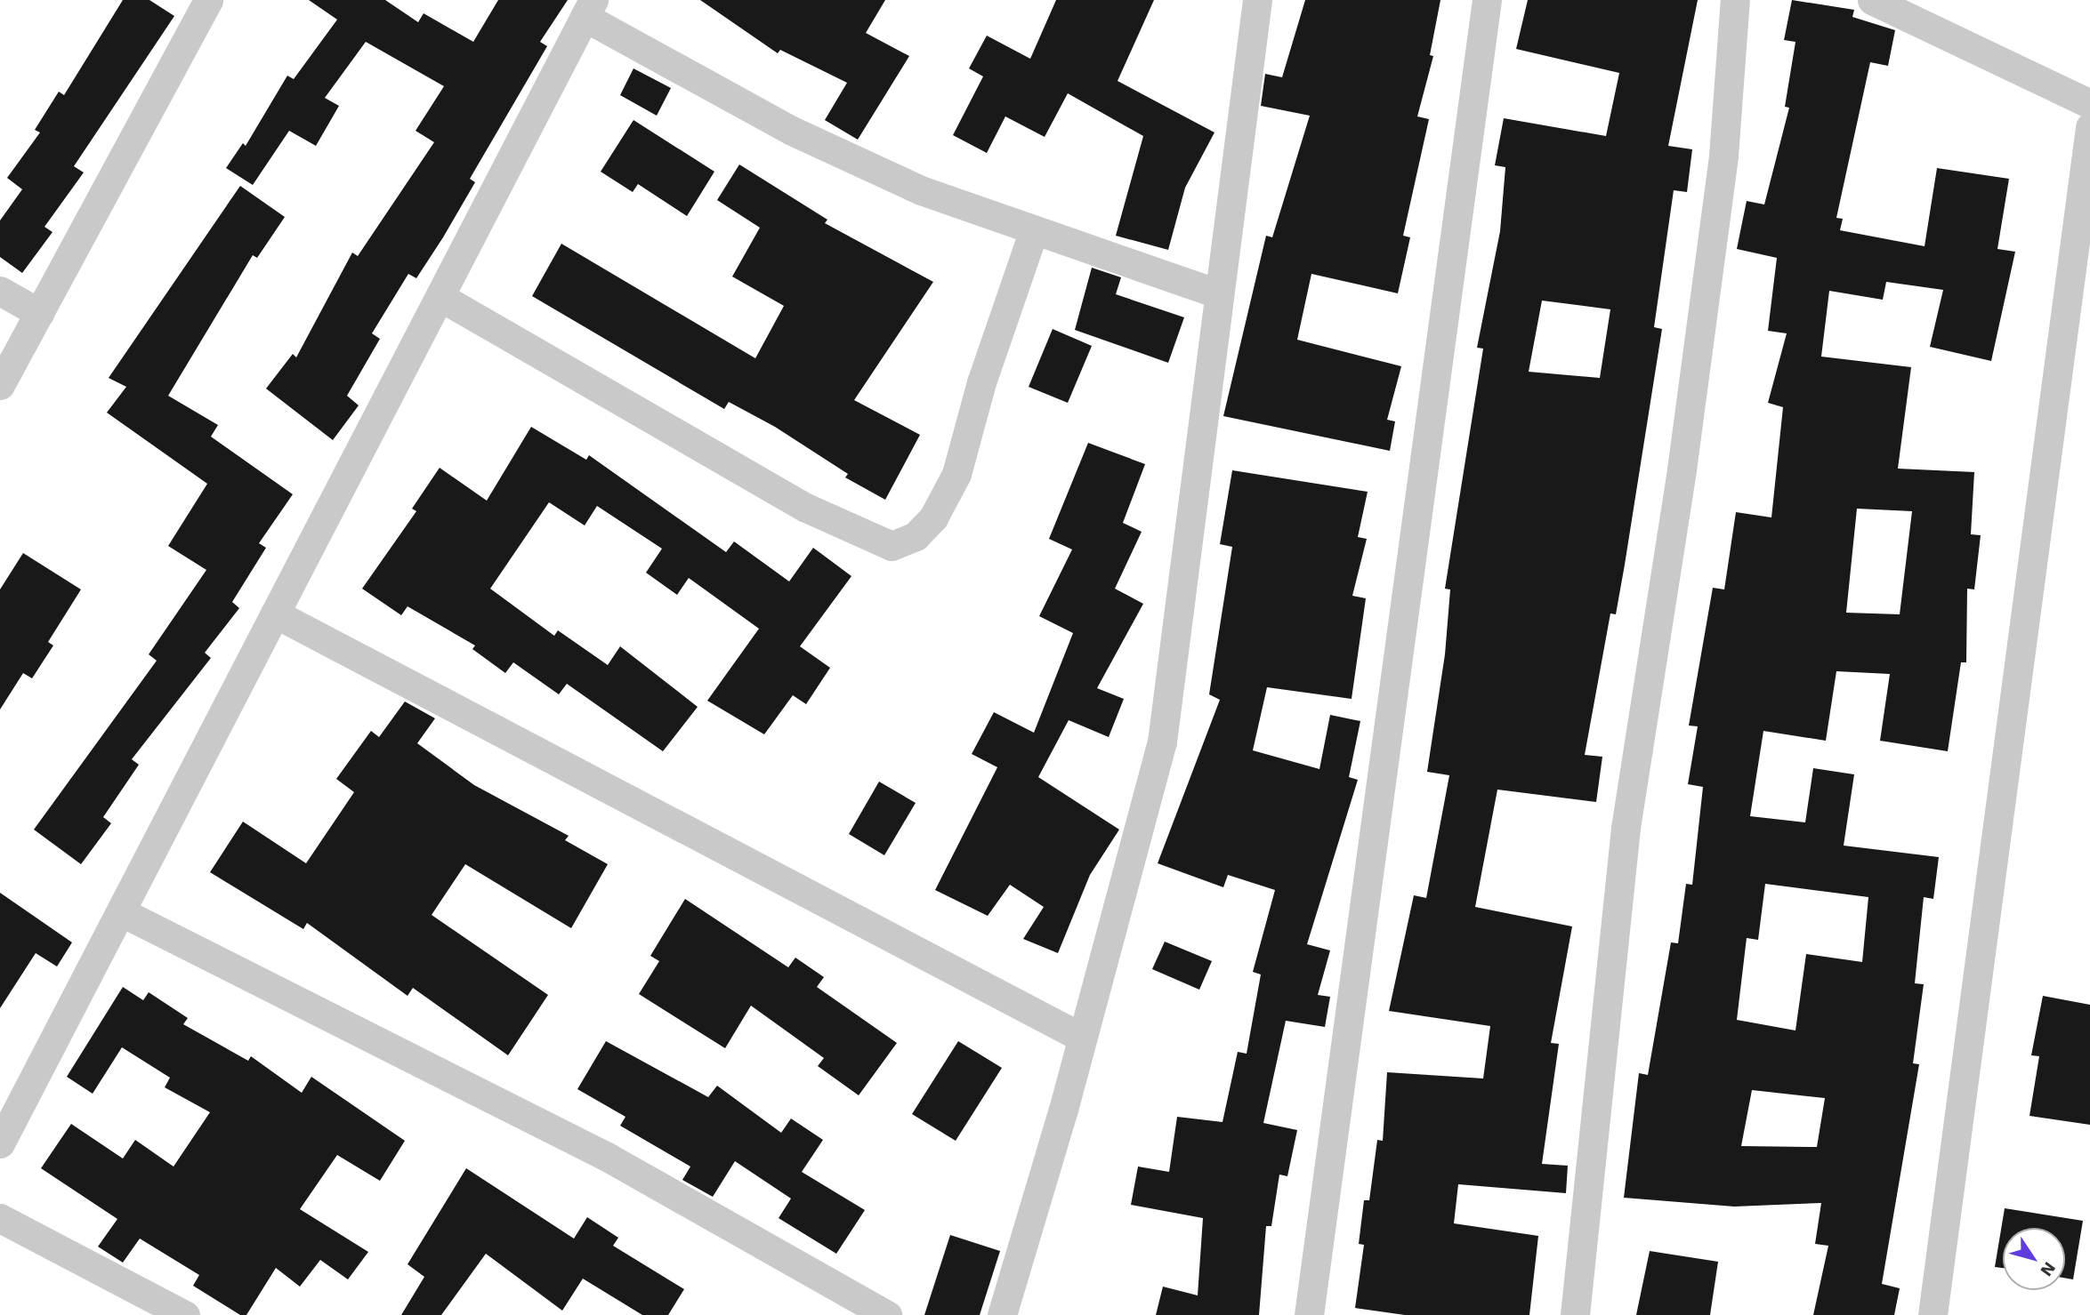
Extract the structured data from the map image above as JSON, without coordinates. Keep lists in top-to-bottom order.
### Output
{
  "north": "bottom right"
}
